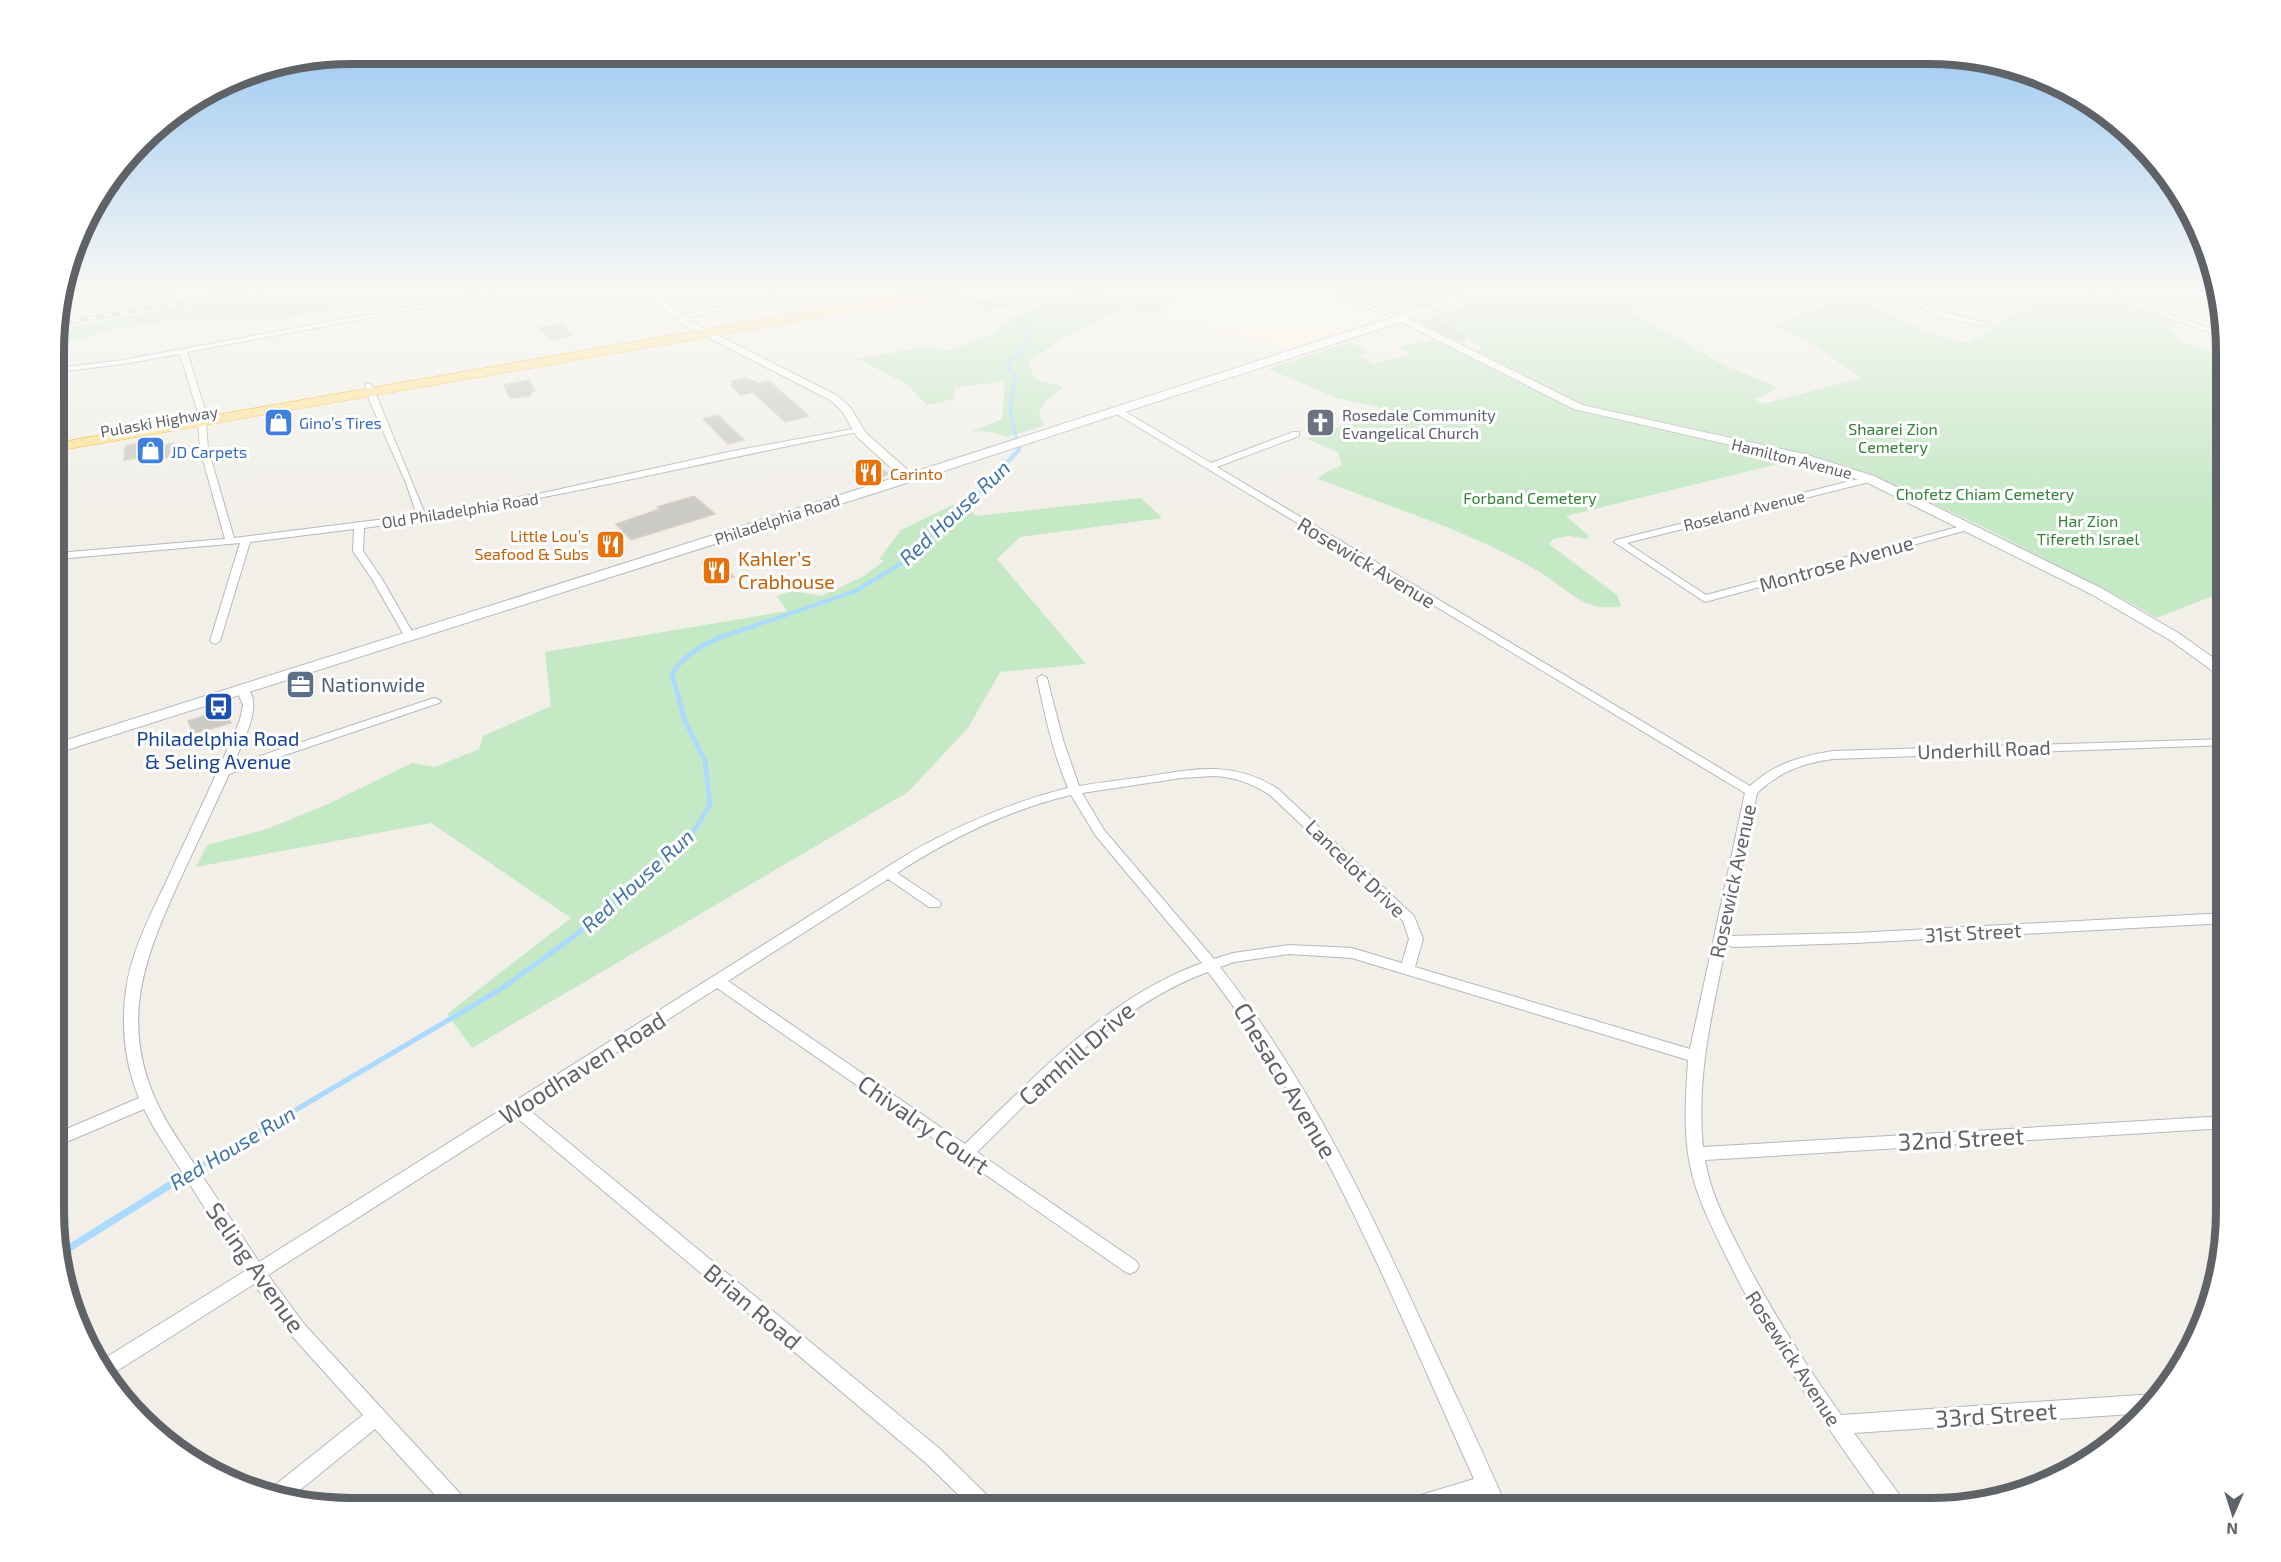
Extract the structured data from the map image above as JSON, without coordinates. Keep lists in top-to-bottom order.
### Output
{
  "streets": {
    "highway": ["Pulaski Highway"],
    "street": [
      "Hamilton Avenue",
      "Old Philadelphia Road",
      "Roseland Avenue",
      "Philadelphia Road",
      "Rosewick Avenue",
      "Montrose Avenue",
      "Underhill Road",
      "Lancelot Drive",
      "31st Street",
      "Camhill Drive",
      "Woodhaven Road",
      "Chesaco Avenue",
      "Chivalry Court",
      "32nd Street",
      "Seling Avenue",
      "Brian Road",
      "33rd Street"
    ]
  },
  "crossings": [
    ["Hamilton Avenue", "Roseland Avenue"],
    ["Hamilton Avenue", "Montrose Avenue"],
    ["Roseland Avenue", "Montrose Avenue"],
    ["Philadelphia Road", "Rosewick Avenue"],
    ["Philadelphia Road", "Seling Avenue"],
    ["Rosewick Avenue", "Underhill Road"],
    ["Rosewick Avenue", "31st Street"],
    ["Rosewick Avenue", "32nd Street"],
    ["Rosewick Avenue", "33rd Street"],
    ["Lancelot Drive", "Camhill Drive"],
    ["Lancelot Drive", "Woodhaven Road"],
    ["Lancelot Drive", "Chesaco Avenue"],
    ["Camhill Drive", "Chesaco Avenue"],
    ["Camhill Drive", "Chivalry Court"],
    ["Woodhaven Road", "Chesaco Avenue"],
    ["Woodhaven Road", "Chivalry Court"],
    ["Woodhaven Road", "Seling Avenue"],
    ["Woodhaven Road", "Brian Road"]
  ],
  "water": ["Red House Run"],
  "parks": [
    "Shaarei Zion Cemetery",
    "Chofetz Chiam Cemetery",
    "Forband Cemetery",
    "Har Zion Tifereth Israel"
  ],
  "places": {
    "shop": ["Gino’s Tires", "JD Carpets"],
    "church": ["Rosedale Community Evangelical Church"],
    "restaurant": ["Carinto", "Little Lou’s Seafood & Subs", "Kahler’s Crabhouse"],
    "office": ["Nationwide"],
    "bus stop": ["Philadelphia Road & Seling Avenue"]
  },
  "north": "bottom"
}
